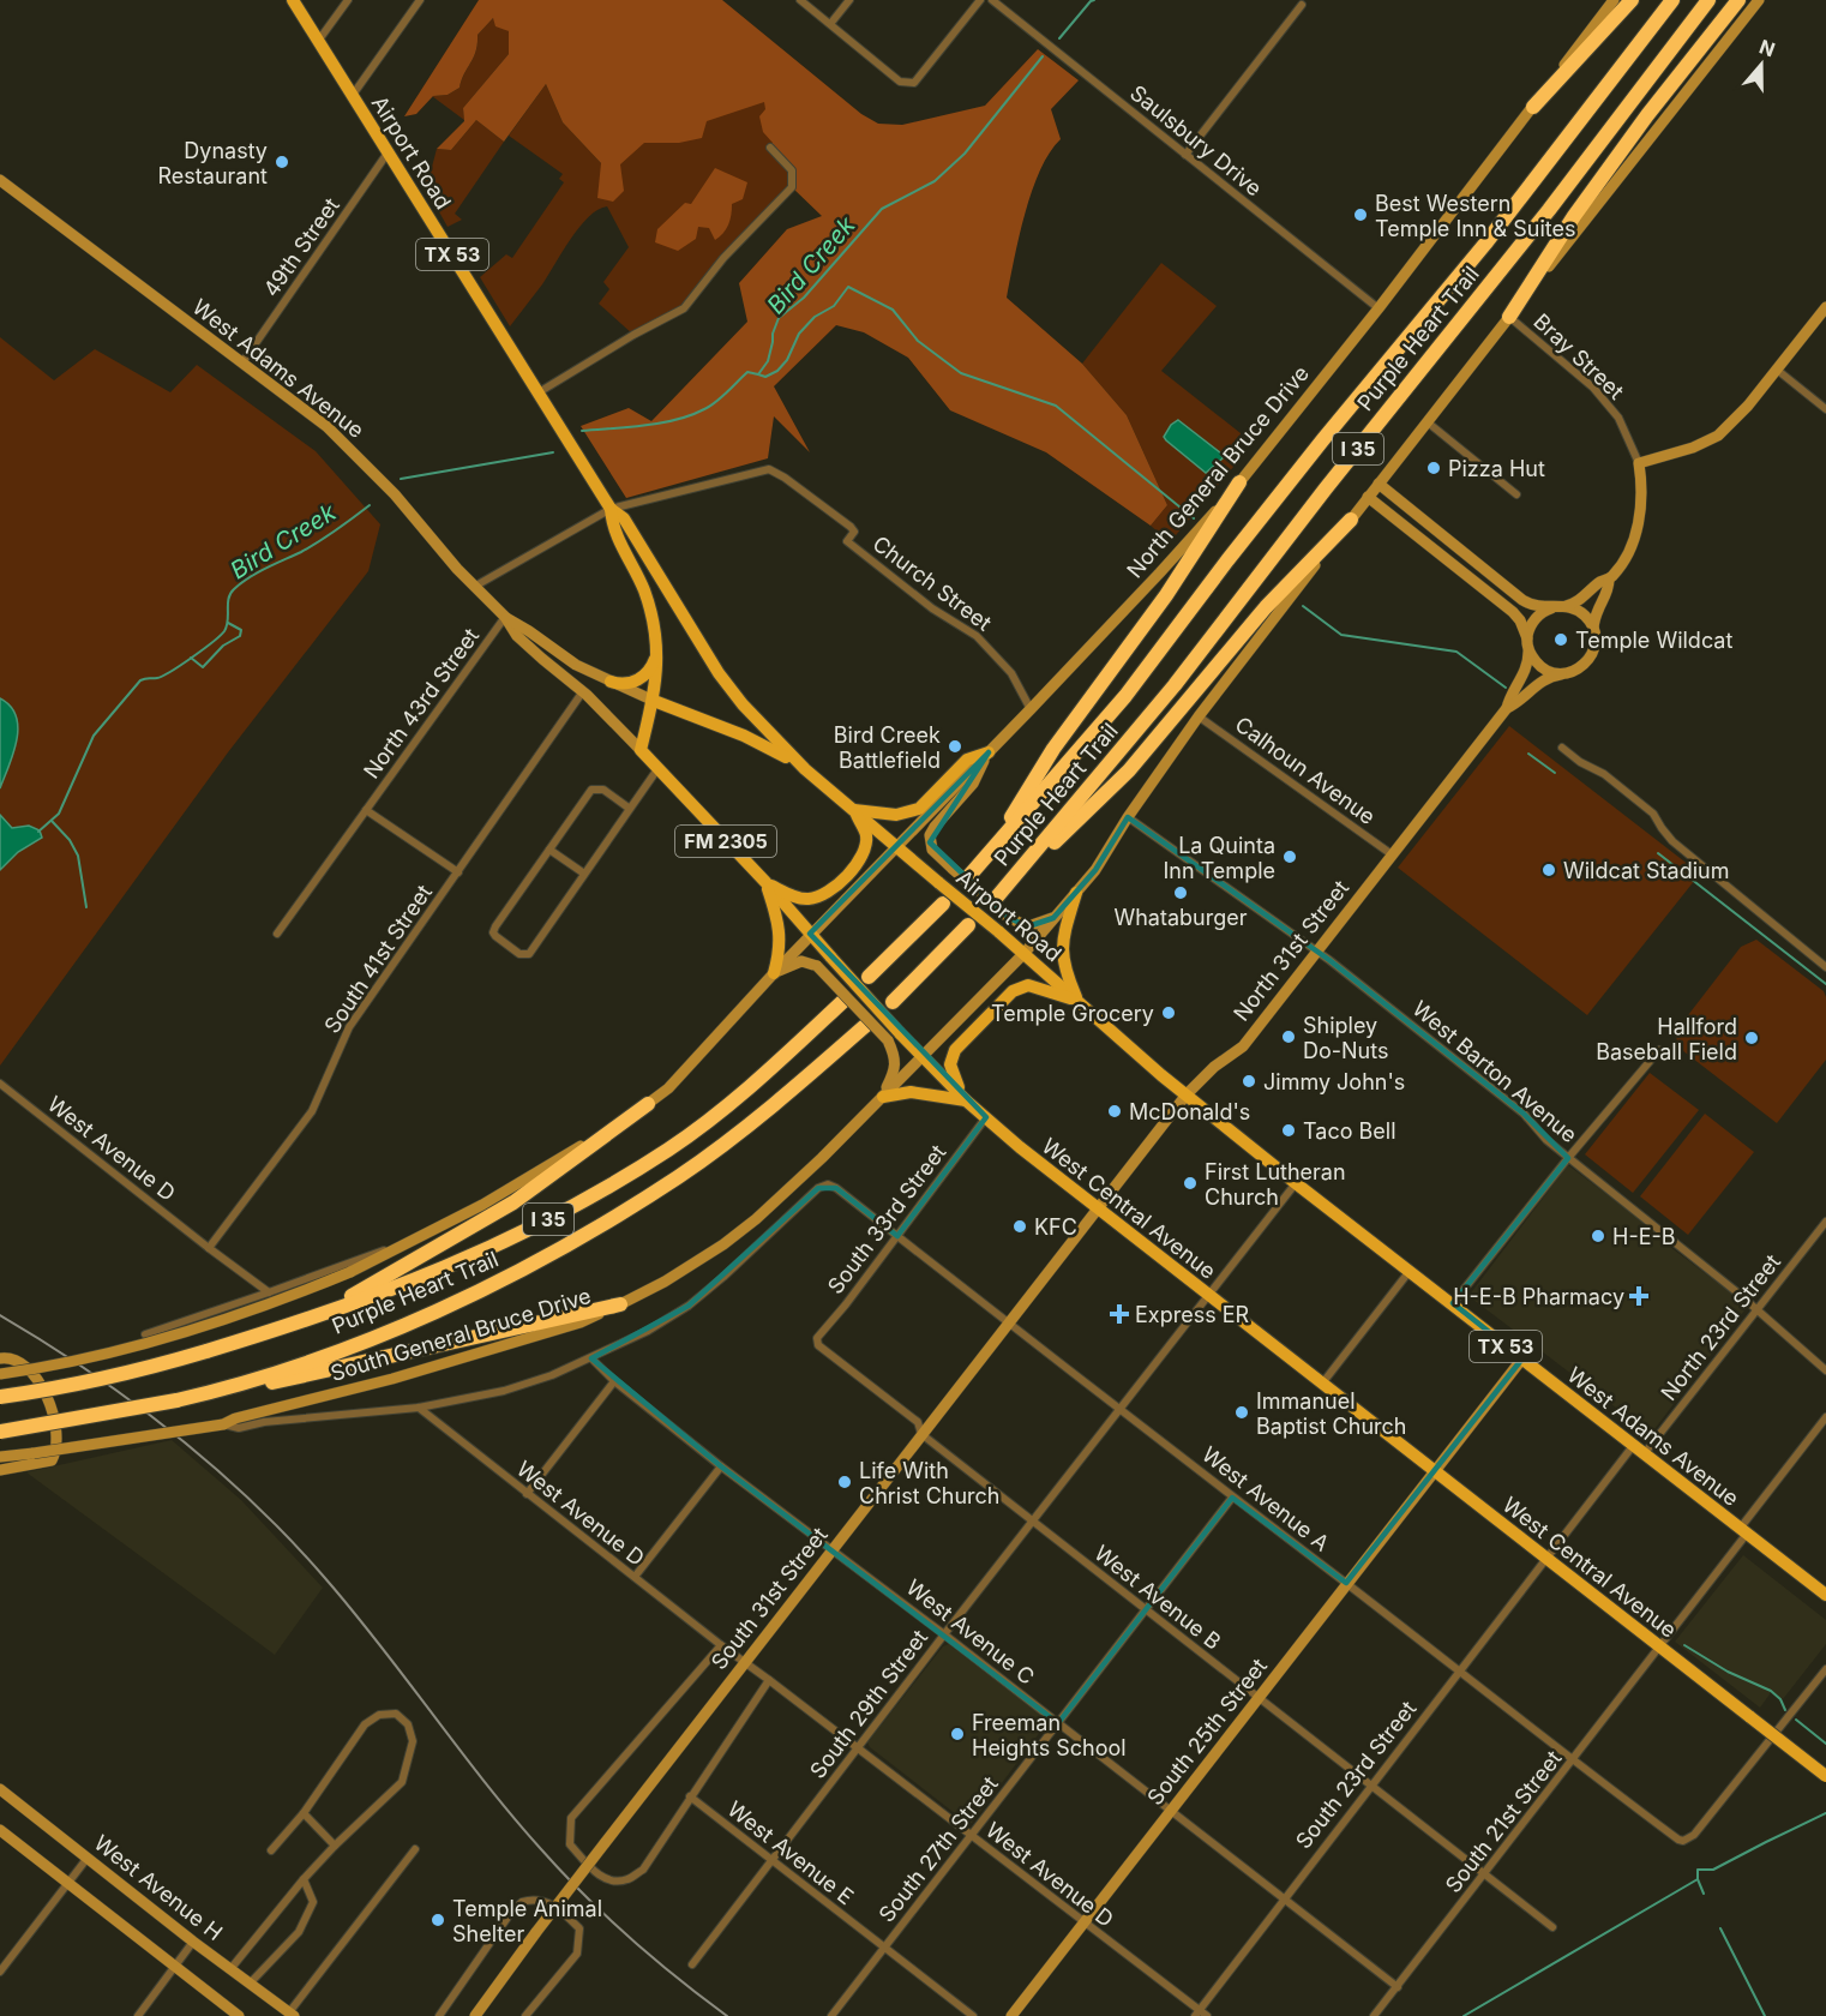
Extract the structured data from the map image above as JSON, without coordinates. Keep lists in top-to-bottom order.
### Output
{
  "streets": {
    "highway": ["Purple Heart Trail", "I 35"],
    "main road": [
      "Airport Road",
      "TX 53",
      "West Adams Avenue",
      "North General Bruce Drive",
      "FM 2305",
      "North 31st Street",
      "West Central Avenue",
      "South General Bruce Drive",
      "South 31st Street",
      "South 25th Street",
      "West Avenue H"
    ],
    "street": [
      "Saulsbury Drive",
      "49th Street",
      "Bray Street",
      "Church Street",
      "North 43rd Street",
      "Calhoun Avenue",
      "South 41st Street",
      "West Barton Avenue",
      "West Avenue D",
      "South 33rd Street",
      "North 23rd Street",
      "West Avenue A",
      "West Avenue B",
      "West Avenue C",
      "South 29th Street",
      "South 23rd Street",
      "South 21st Street",
      "South 27th Street",
      "West Avenue E"
    ]
  },
  "crossings": [
    ["Saulsbury Drive", "North General Bruce Drive"],
    ["Airport Road", "49th Street"],
    ["Airport Road", "West Adams Avenue"],
    ["Airport Road", "North General Bruce Drive"],
    ["Airport Road", "Church Street"],
    ["Airport Road", "North 31st Street"],
    ["Airport Road", "South General Bruce Drive"],
    ["49th Street", "West Adams Avenue"],
    ["West Adams Avenue", "North General Bruce Drive"],
    ["West Adams Avenue", "North 43rd Street"],
    ["West Adams Avenue", "North 31st Street"],
    ["West Adams Avenue", "South 41st Street"],
    ["West Adams Avenue", "West Central Avenue"],
    ["West Adams Avenue", "North 23rd Street"],
    ["West Adams Avenue", "South 29th Street"],
    ["West Adams Avenue", "South 25th Street"],
    ["West Adams Avenue", "South 21st Street"],
    ["North General Bruce Drive", "Church Street"],
    ["North General Bruce Drive", "West Central Avenue"],
    ["Calhoun Avenue", "North 31st Street"],
    ["North 31st Street", "West Barton Avenue"],
    ["North 31st Street", "West Central Avenue"],
    ["North 31st Street", "South 31st Street"],
    ["South 41st Street", "West Avenue D"],
    ["West Barton Avenue", "North 23rd Street"],
    ["West Avenue D", "South General Bruce Drive"],
    ["West Avenue D", "South 31st Street"],
    ["West Avenue D", "South 29th Street"],
    ["West Avenue D", "South 25th Street"],
    ["West Avenue D", "South 23rd Street"],
    ["West Avenue D", "South 27th Street"],
    ["West Central Avenue", "South 33rd Street"],
    ["West Central Avenue", "North 23rd Street"],
    ["West Central Avenue", "South General Bruce Drive"],
    ["West Central Avenue", "South 31st Street"],
    ["West Central Avenue", "South 29th Street"],
    ["West Central Avenue", "South 25th Street"],
    ["West Central Avenue", "South 23rd Street"],
    ["West Central Avenue", "South 21st Street"],
    ["South 33rd Street", "West Avenue A"],
    ["South 33rd Street", "West Avenue B"],
    ["North 23rd Street", "South 23rd Street"],
    ["South General Bruce Drive", "West Avenue A"],
    ["South General Bruce Drive", "West Avenue C"],
    ["West Avenue A", "South 31st Street"],
    ["West Avenue A", "South 29th Street"],
    ["West Avenue A", "South 25th Street"],
    ["West Avenue A", "South 23rd Street"],
    ["West Avenue A", "South 21st Street"],
    ["West Avenue A", "South 27th Street"],
    ["West Avenue B", "South 31st Street"],
    ["West Avenue B", "South 29th Street"],
    ["West Avenue B", "South 25th Street"],
    ["West Avenue B", "South 23rd Street"],
    ["West Avenue B", "South 21st Street"],
    ["West Avenue B", "South 27th Street"],
    ["South 31st Street", "West Avenue C"],
    ["West Avenue C", "South 29th Street"],
    ["West Avenue C", "South 25th Street"],
    ["West Avenue C", "South 23rd Street"],
    ["West Avenue C", "South 21st Street"],
    ["West Avenue C", "South 27th Street"],
    ["South 29th Street", "West Avenue E"],
    ["South 27th Street", "West Avenue E"]
  ],
  "water": ["Bird Creek"],
  "places": {
    "other": [
      "Dynasty Restaurant",
      "Best Western Temple Inn & Suites",
      "Pizza Hut",
      "Temple Wildcat",
      "Bird Creek Battlefield",
      "La Quinta Inn Temple",
      "Wildcat Stadium",
      "Whataburger",
      "Temple Grocery",
      "Shipley Do-Nuts",
      "Hallford Baseball Field",
      "Jimmy John's",
      "McDonald's",
      "Taco Bell",
      "First Lutheran Church",
      "KFC",
      "H-E-B",
      "Immanuel Baptist Church",
      "Life With Christ Church",
      "Freeman Heights School",
      "Temple Animal Shelter"
    ],
    "health": ["H-E-B Pharmacy", "Express ER"]
  },
  "north": "top"
}
